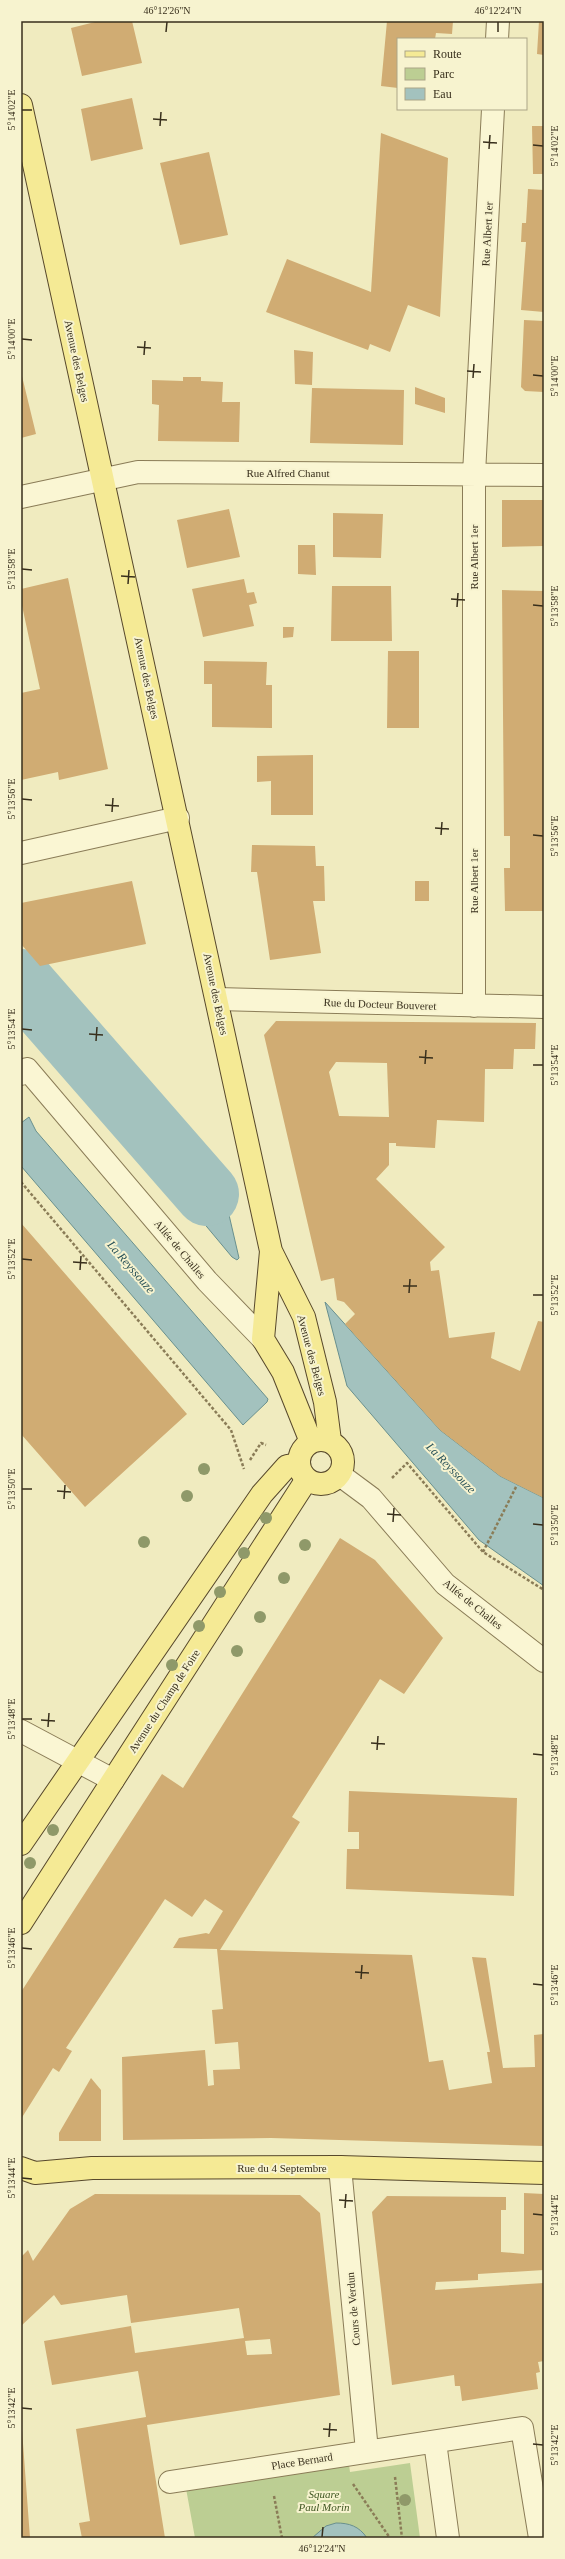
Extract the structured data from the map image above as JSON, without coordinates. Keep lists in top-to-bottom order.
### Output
{
  "streets": {
    "main road": [
      "Avenue des Belges",
      "Allée de Challes",
      "Avenue du Champ de Foire",
      "Rue du 4 Septembre"
    ],
    "street": [
      "Rue Albert 1er",
      "Rue Alfred Chanut",
      "Rue du Docteur Bouveret",
      "Cours de Verdun",
      "Place Bernard"
    ]
  },
  "crossings": [
    ["Rue Albert 1er", "Rue Alfred Chanut"],
    ["Rue Albert 1er", "Rue du Docteur Bouveret"],
    ["Avenue des Belges", "Rue Alfred Chanut"],
    ["Avenue des Belges", "Rue du Docteur Bouveret"],
    ["Avenue des Belges", "Allée de Challes"],
    ["Avenue des Belges", "Avenue du Champ de Foire"],
    ["Allée de Challes", "Avenue du Champ de Foire"],
    ["Rue du 4 Septembre", "Cours de Verdun"],
    ["Cours de Verdun", "Place Bernard"]
  ],
  "water": ["La Reyssouze"],
  "parks": ["Square Paul Morin"],
  "legend": ["Route", "Parc", "Eau"],
  "coordinates": [
    "46°12'26\"N",
    "46°12'24\"N",
    "5°14'02\"E",
    "5°14'00\"E",
    "5°13'58\"E",
    "5°13'56\"E",
    "5°13'54\"E",
    "5°13'52\"E",
    "5°13'50\"E",
    "5°13'48\"E",
    "5°13'46\"E",
    "5°13'44\"E",
    "5°13'42\"E"
  ]
}
